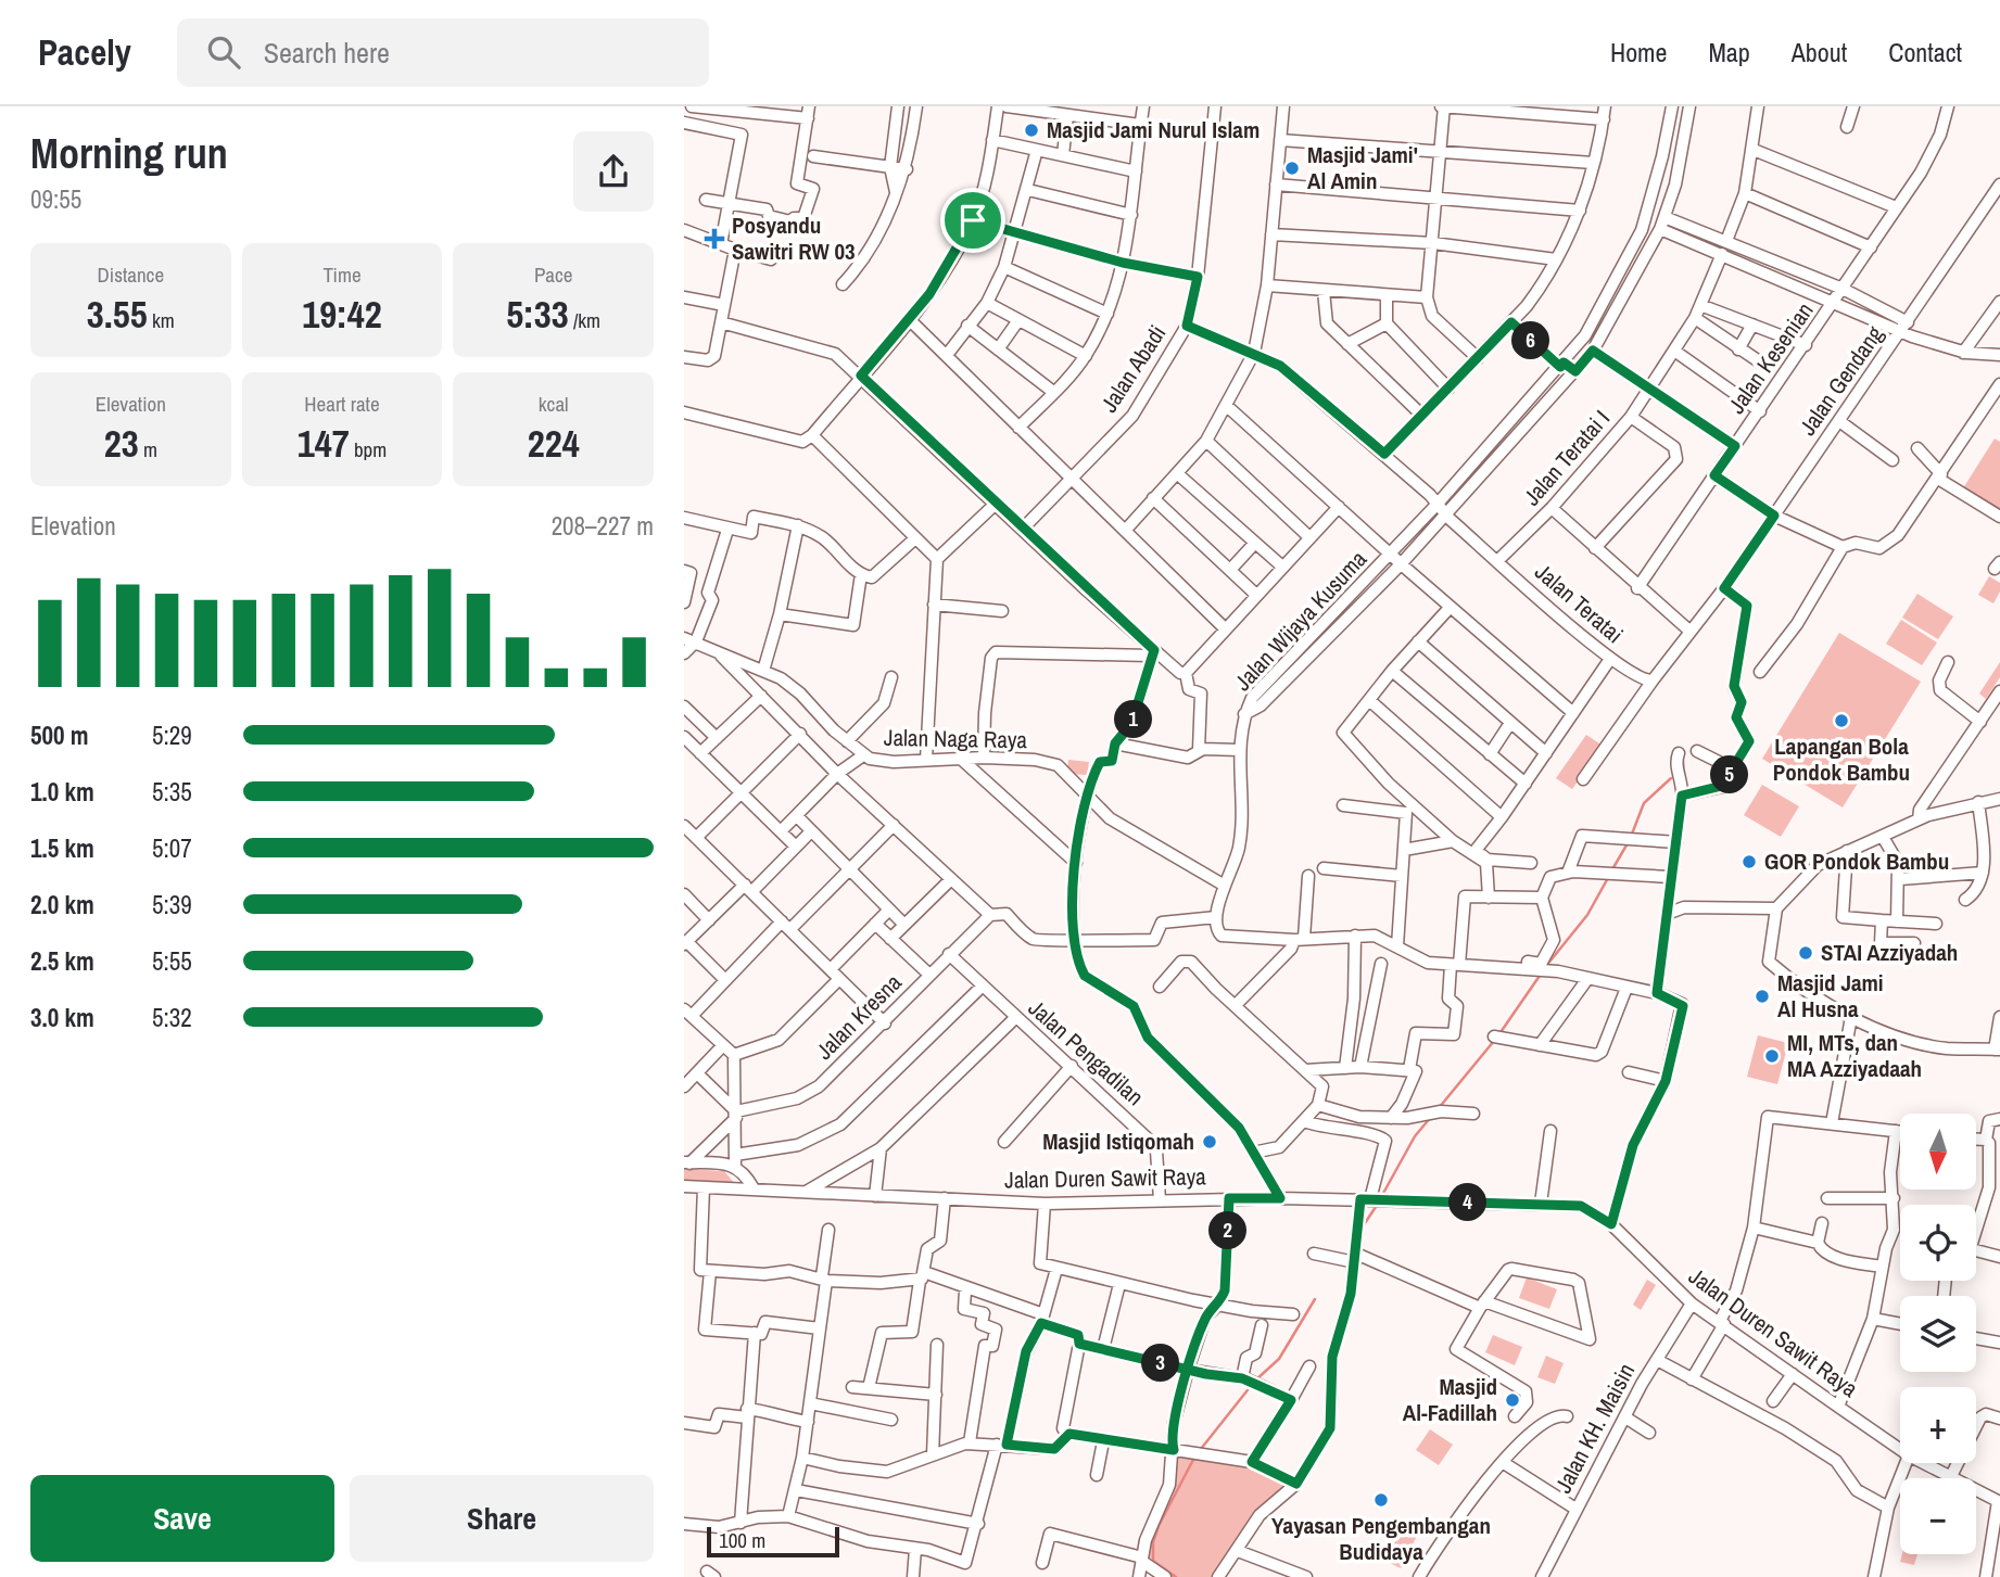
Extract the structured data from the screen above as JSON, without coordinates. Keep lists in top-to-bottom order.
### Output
{
  "streets": {
    "street": [
      "Jalan Kesenian",
      "Jalan Abadi",
      "Jalan Gendang",
      "Jalan Teratai I",
      "Jalan Teratai",
      "Jalan Wijaya Kusuma",
      "Jalan Naga Raya",
      "Jalan Kresna",
      "Jalan Pengadilan",
      "Jalan Duren Sawit Raya",
      "Jalan KH. Maisin"
    ]
  },
  "crossings": [
    ["Jalan Kesenian", "Jalan Gendang"],
    ["Jalan Abadi", "Jalan Teratai"],
    ["Jalan Gendang", "Jalan Wijaya Kusuma"],
    ["Jalan Teratai I", "Jalan Teratai"],
    ["Jalan Teratai", "Jalan Wijaya Kusuma"],
    ["Jalan Kresna", "Jalan Pengadilan"],
    ["Jalan Pengadilan", "Jalan Duren Sawit Raya"],
    ["Jalan Duren Sawit Raya", "Jalan KH. Maisin"]
  ],
  "places": {
    "other": [
      "Masjid Jami Nurul Islam",
      "Masjid Jami' Al Amin",
      "Lapangan Bola Pondok Bambu",
      "GOR Pondok Bambu",
      "STAI Azziyadah",
      "Masjid Jami Al Husna",
      "MI, MTs, dan MA Azziyadaah",
      "Masjid Istiqomah",
      "Masjid Al-Fadillah",
      "Yayasan Pengembangan Budidaya"
    ],
    "health": ["Posyandu Sawitri RW 03"]
  },
  "scale_bar": "100 m",
  "north": "bottom",
  "page": {
    "header": "Pacely",
    "search": "Search here",
    "nav": [
      "Home",
      "Map",
      "About",
      "Contact"
    ],
    "heading": ["Morning run", "09:55"],
    "stats": [
      ["Distance", "3.55 km"],
      ["Time", "19:42"],
      ["Pace", "5:33 /km"],
      ["Elevation", "23 m"],
      ["Heart rate", "147 bpm"],
      ["kcal", "224"]
    ],
    "pins": [
      "6",
      "1",
      "5",
      "4",
      "2",
      "3"
    ],
    "chart": ["Elevation", "208–227 m"],
    "list": [
      {
        "name": "500 m",
        "note": "5:29"
      },
      {
        "name": "1.0 km",
        "note": "5:35"
      },
      {
        "name": "1.5 km",
        "note": "5:07"
      },
      {
        "name": "2.0 km",
        "note": "5:39"
      },
      {
        "name": "2.5 km",
        "note": "5:55"
      },
      {
        "name": "3.0 km",
        "note": "5:32"
      }
    ],
    "map_buttons": ["+", "−"],
    "buttons": ["Save", "Share"],
    "scale": "100 m"
  }
}
